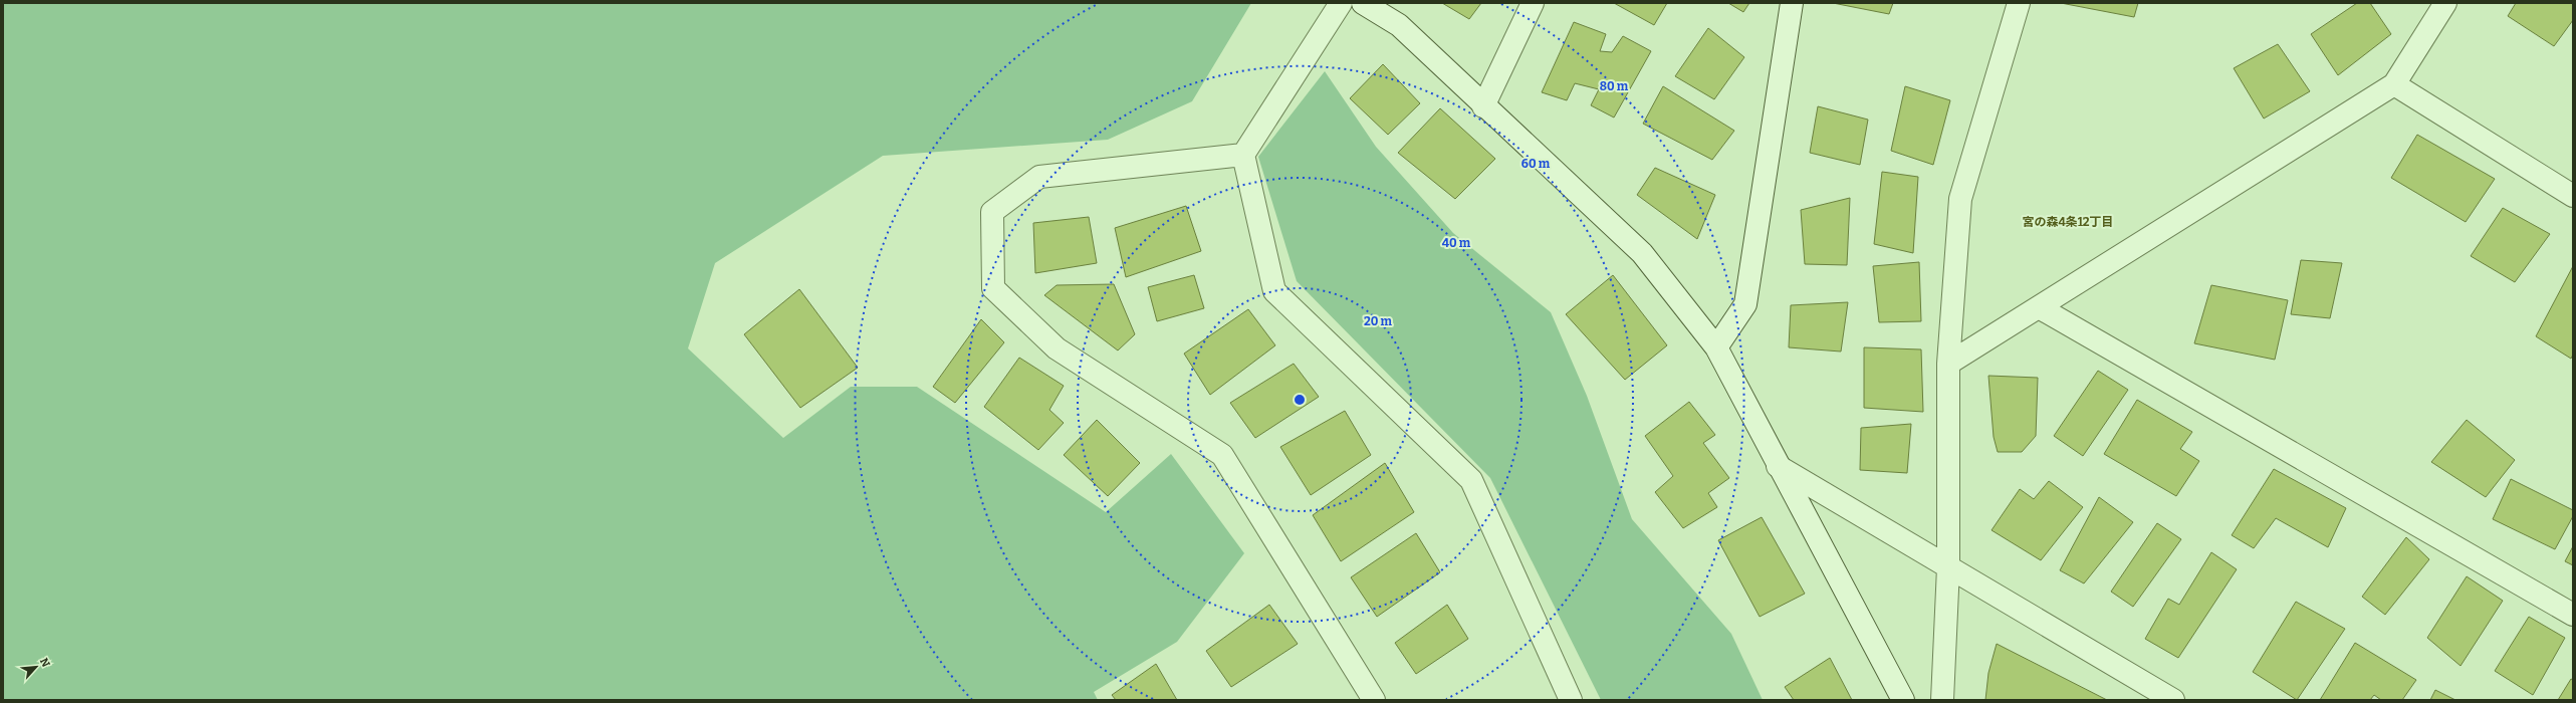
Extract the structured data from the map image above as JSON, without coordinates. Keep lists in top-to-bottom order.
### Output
{
  "districts": ["宮の森4条12丁目"],
  "north": "top right",
  "rings": [
    "80 m",
    "60 m",
    "40 m",
    "20 m"
  ]
}
